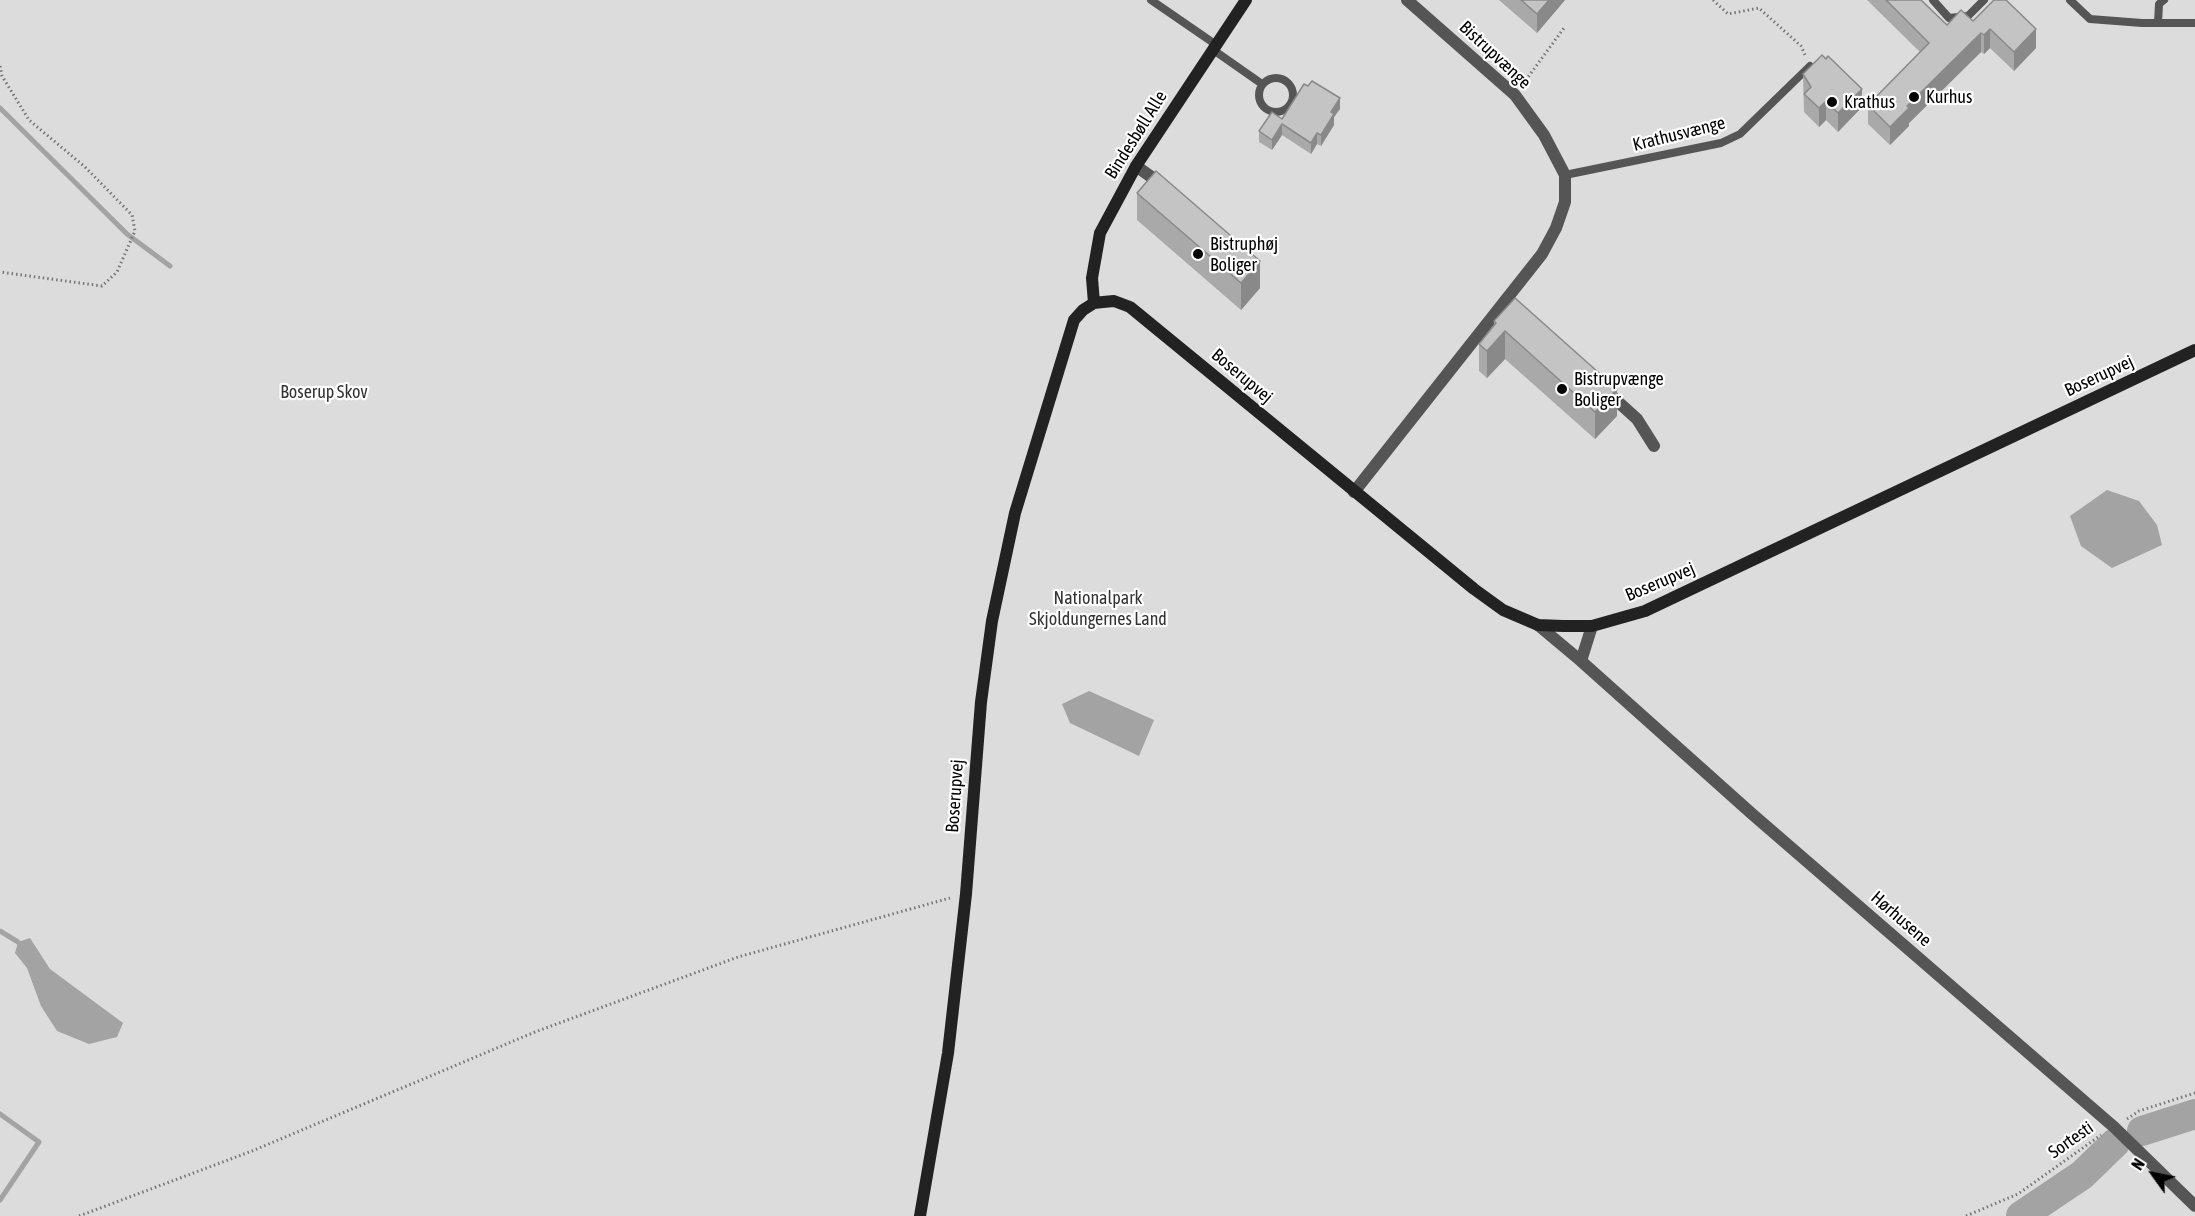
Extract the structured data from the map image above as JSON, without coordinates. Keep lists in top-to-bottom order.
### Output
{
  "streets": {
    "street": [
      "Bistrupvænge",
      "Bindesbøll Alle",
      "Boserupvej",
      "Hørhusene"
    ],
    "lane": ["Krathusvænge"],
    "path": ["Sortesti"]
  },
  "crossings": [
    ["Bistrupvænge", "Krathusvænge"],
    ["Bistrupvænge", "Boserupvej"],
    ["Bindesbøll Alle", "Boserupvej"],
    ["Boserupvej", "Hørhusene"],
    ["Hørhusene", "Sortesti"]
  ],
  "parks": ["Boserup Skov", "Nationalpark Skjoldungernes Land"],
  "places": [
    "Kurhus",
    "Krathus",
    "Bistruphøj Boliger",
    "Bistrupvænge Boliger"
  ],
  "north": "top left"
}
